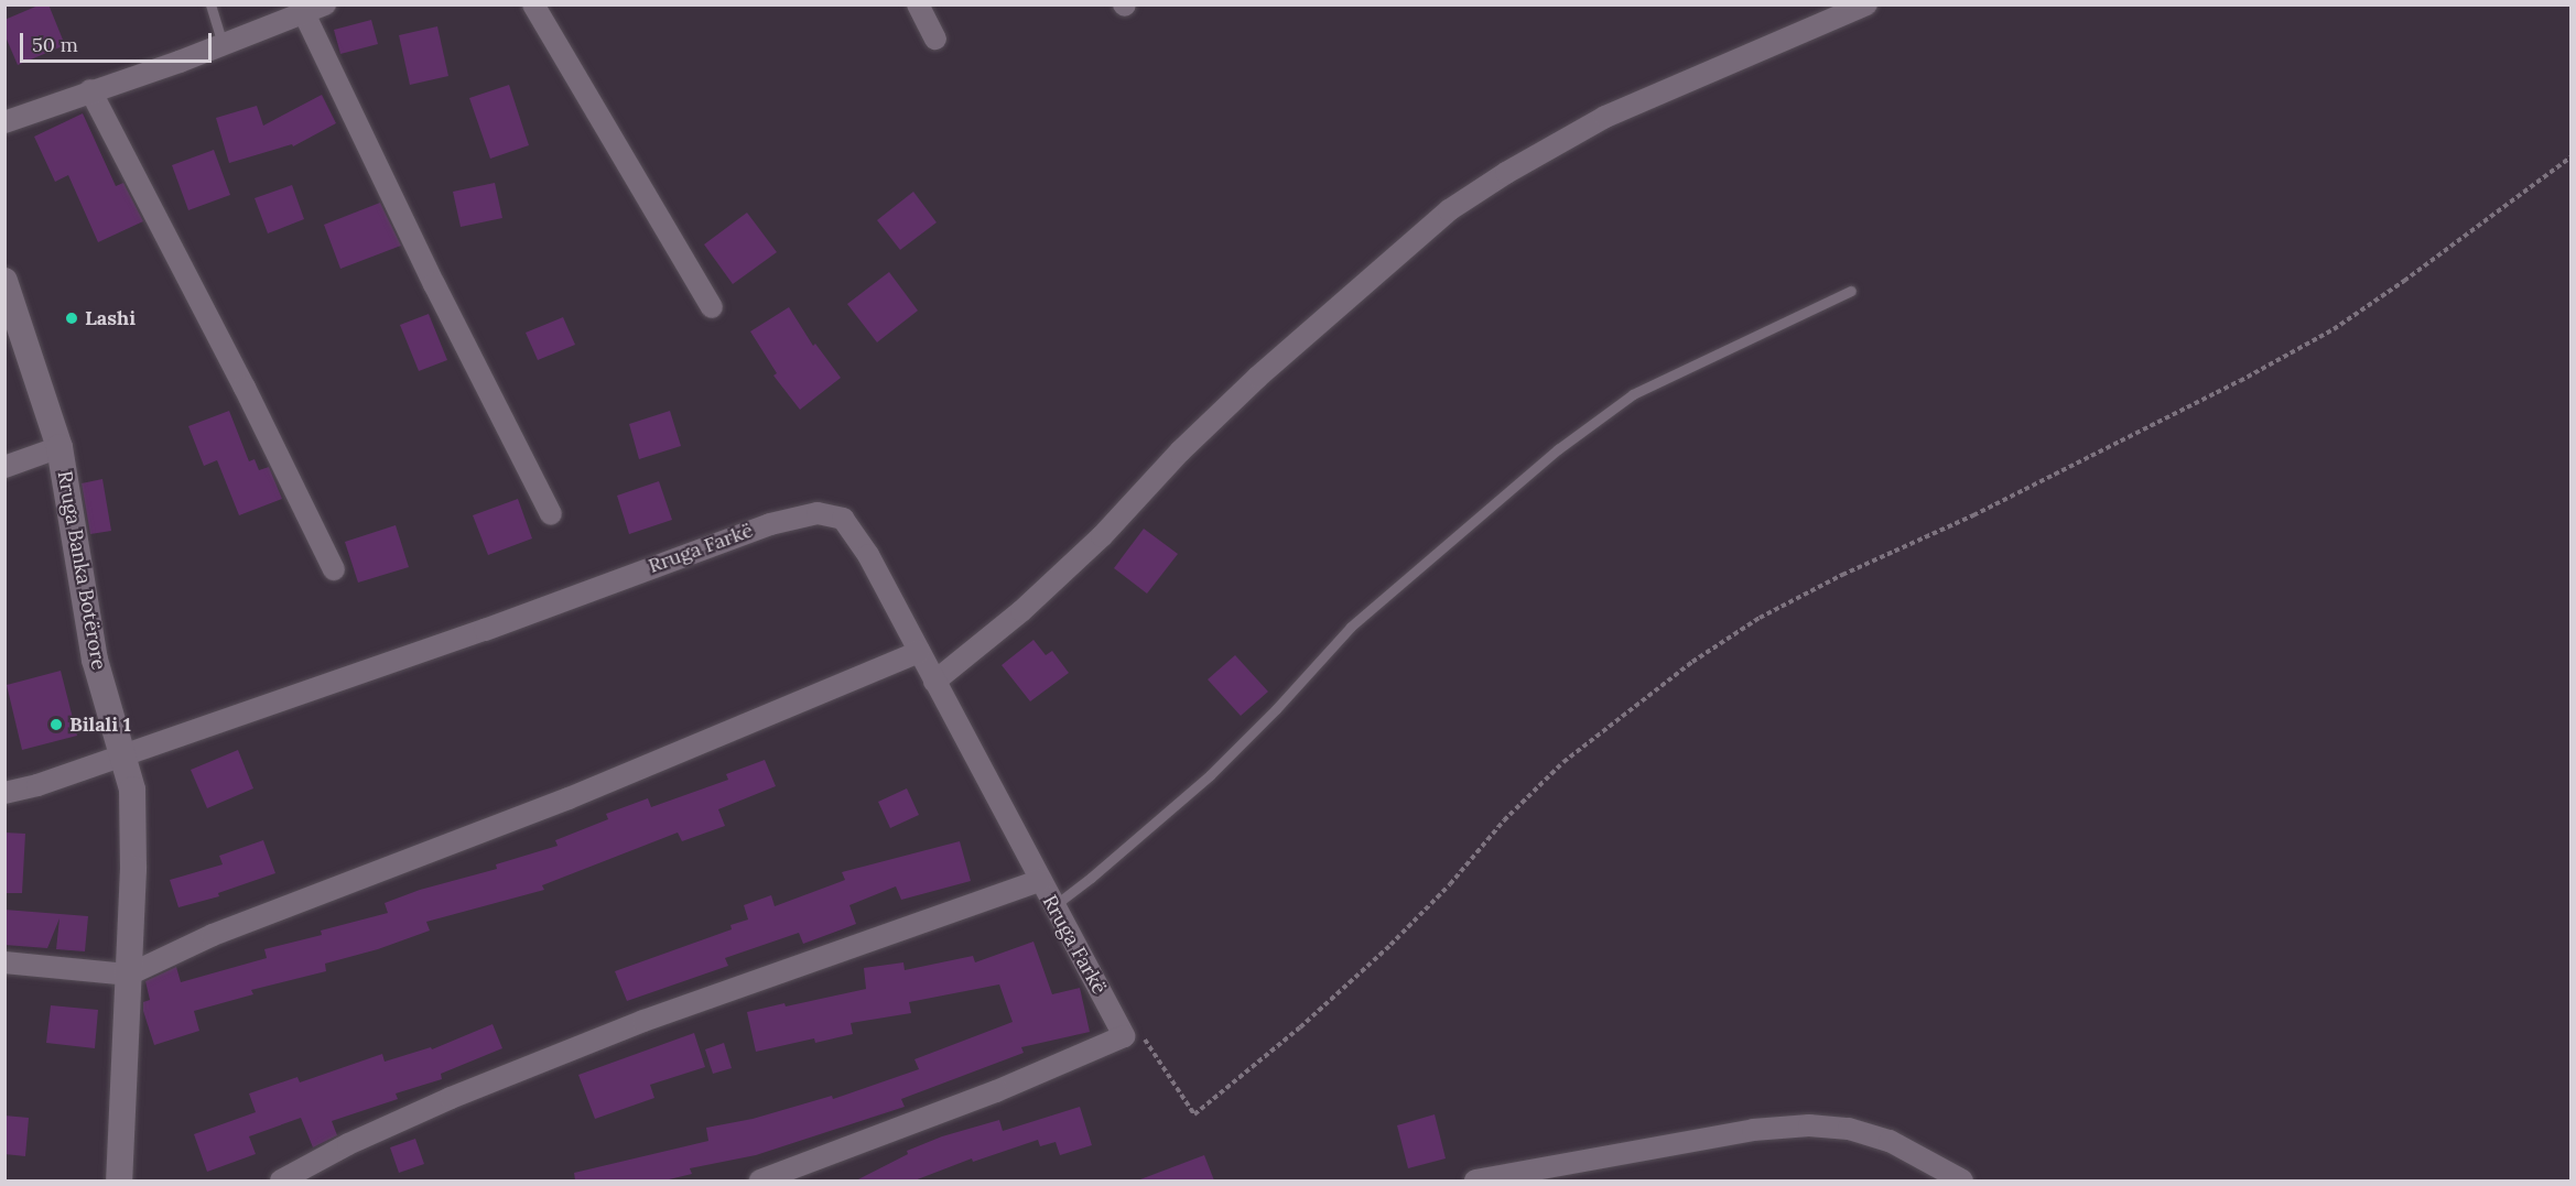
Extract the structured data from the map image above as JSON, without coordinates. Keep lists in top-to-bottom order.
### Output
{
  "streets": {
    "street": ["Rruga Farkë", "Rruga Banka Botërore"]
  },
  "crossings": [
    ["Rruga Farkë", "Rruga Banka Botërore"]
  ],
  "places": ["Lashi", "Bilali 1"],
  "scale_bar": "50 m"
}
